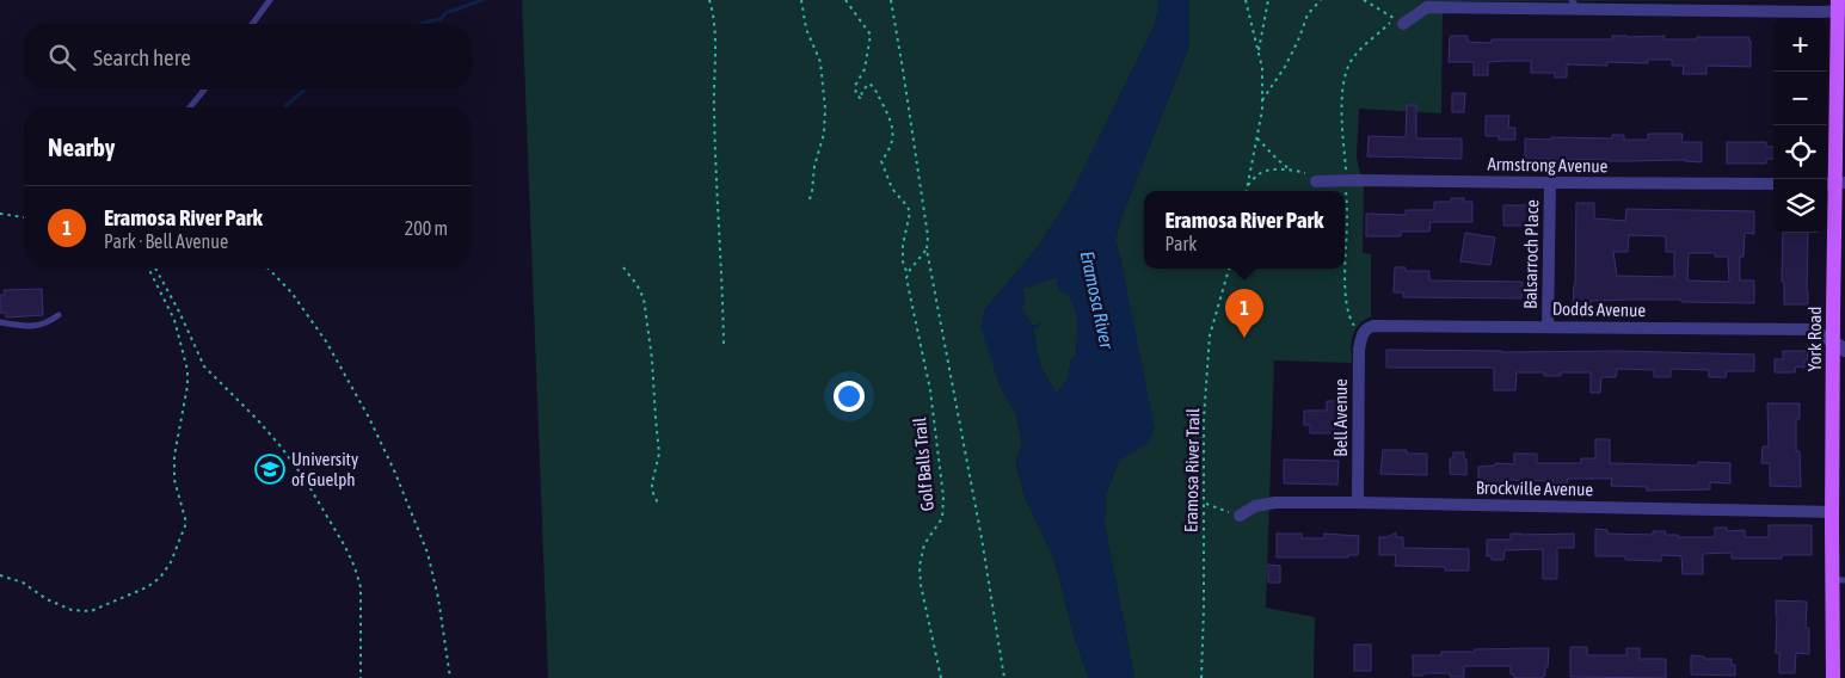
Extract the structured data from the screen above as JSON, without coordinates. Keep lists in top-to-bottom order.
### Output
{
  "streets": {
    "main road": ["York Road"],
    "street": [
      "Armstrong Avenue",
      "Balsarroch Place",
      "Dodds Avenue",
      "Bell Avenue",
      "Brockville Avenue"
    ],
    "path": ["Golf Balls Trail", "Eramosa River Trail"]
  },
  "crossings": [
    ["Armstrong Avenue", "Balsarroch Place"],
    ["Balsarroch Place", "Dodds Avenue"],
    ["Dodds Avenue", "York Road"],
    ["Dodds Avenue", "Bell Avenue"],
    ["York Road", "Brockville Avenue"],
    ["Bell Avenue", "Brockville Avenue"]
  ],
  "water": ["Eramosa River"],
  "places": {
    "school or university": ["University of Guelph"]
  },
  "page": {
    "map_buttons": ["+", "−"],
    "search": "Search here",
    "heading": "Nearby",
    "list": [
      {
        "mark": "1",
        "name": "Eramosa River Park",
        "note": "Park · Bell Avenue",
        "value": "200 m"
      }
    ],
    "popup": ["Eramosa River Park", "Park"],
    "pins": "1"
  }
}
